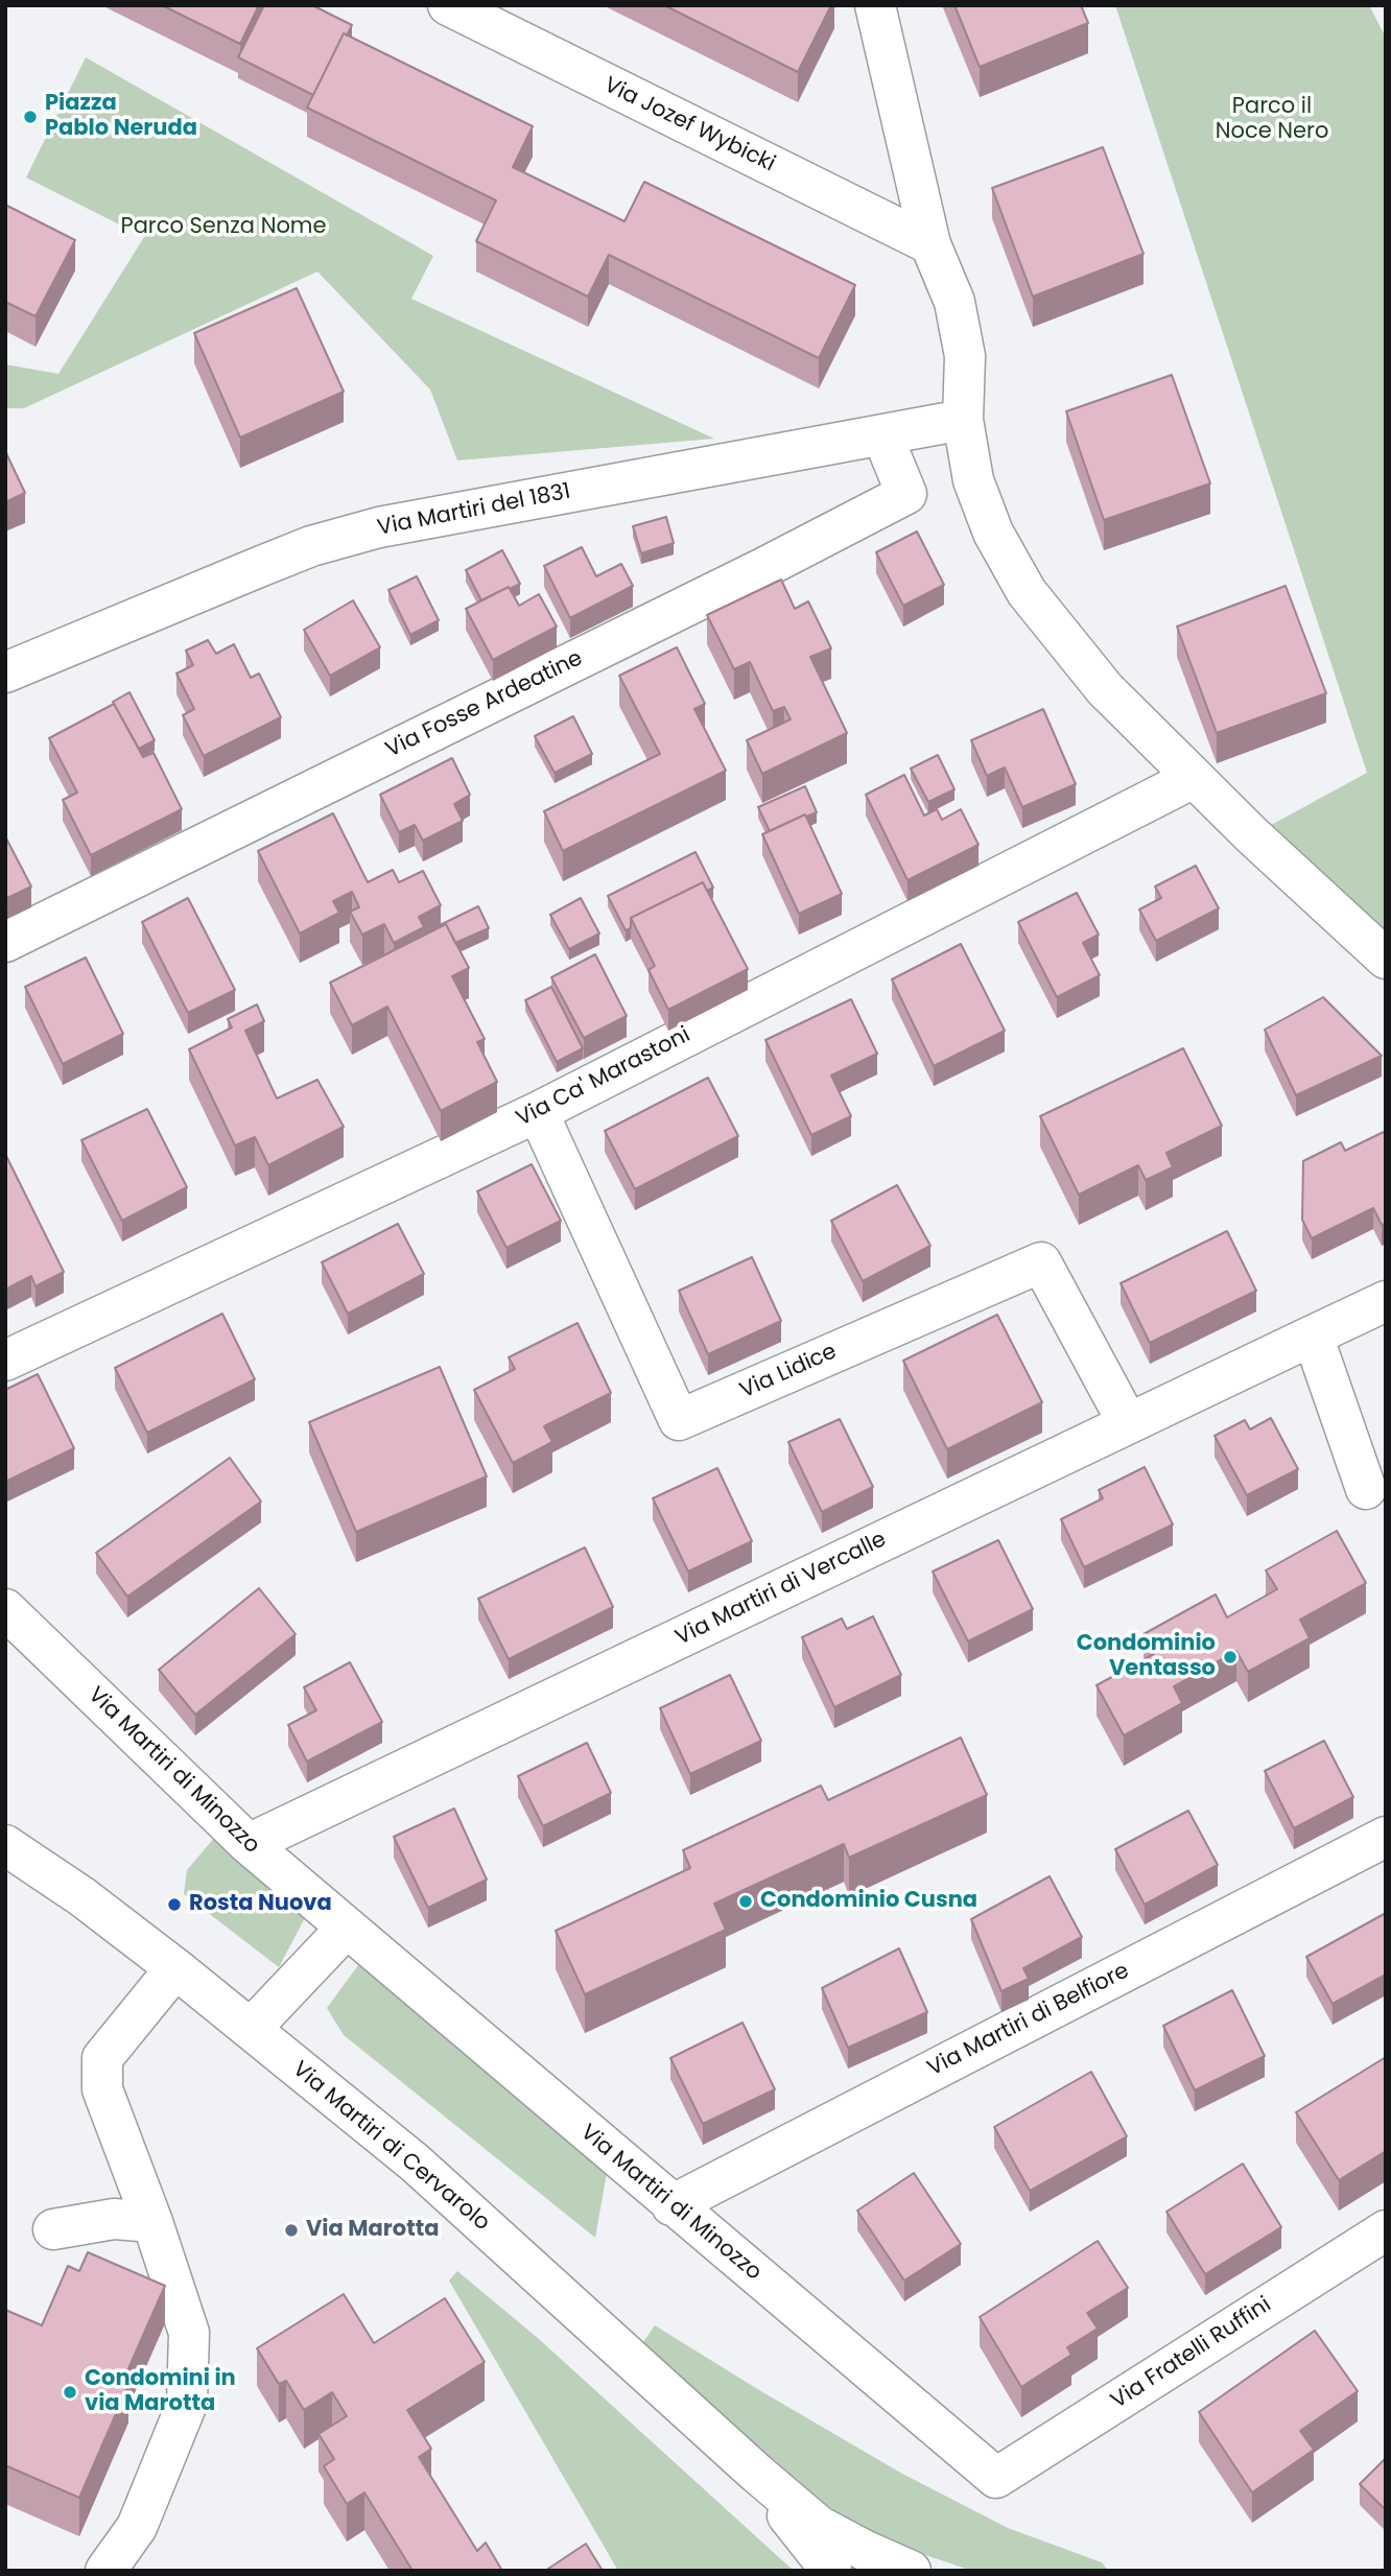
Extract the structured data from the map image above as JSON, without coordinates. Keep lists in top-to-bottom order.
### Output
{
  "streets": {
    "street": [
      "Via Jozef Wybicki",
      "Via Martiri del 1831",
      "Via Fosse Ardeatine",
      "Via Ca' Marastoni",
      "Via Lidice",
      "Via Martiri di Vercalle",
      "Via Martiri di Minozzo",
      "Via Martiri di Belfiore",
      "Via Martiri di Cervarolo",
      "Via Fratelli Ruffini"
    ]
  },
  "crossings": [
    ["Via Martiri del 1831", "Via Fosse Ardeatine"],
    ["Via Ca' Marastoni", "Via Lidice"],
    ["Via Lidice", "Via Martiri di Vercalle"],
    ["Via Martiri di Vercalle", "Via Martiri di Minozzo"],
    ["Via Martiri di Minozzo", "Via Martiri di Belfiore"],
    ["Via Martiri di Minozzo", "Via Fratelli Ruffini"]
  ],
  "parks": ["Parco il Noce Nero", "Parco Senza Nome"],
  "places": [
    "Piazza Pablo Neruda",
    "Condominio Ventasso",
    "Condominio Cusna",
    "Rosta Nuova",
    "Via Marotta",
    "Condomini in via Marotta"
  ]
}
